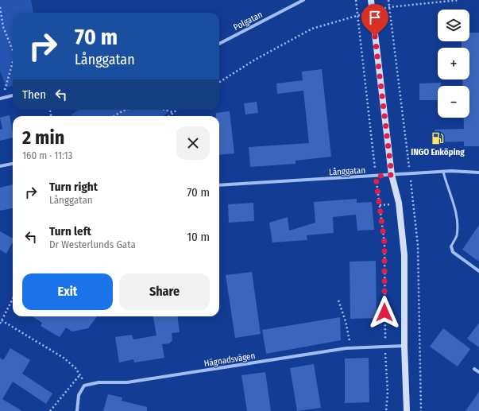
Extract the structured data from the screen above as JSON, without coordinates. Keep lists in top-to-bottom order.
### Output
{
  "streets": {
    "street": ["Polgatan", "Långgatan", "Hägnadsvägen"]
  },
  "places": {
    "fuel station": ["INGO Enköping"]
  },
  "page": {
    "map_buttons": ["+", "−"],
    "turn": ["70 m", "Långgatan"],
    "then": "Then",
    "heading": ["2 min", "160 m · 11:13"],
    "list": [
      {
        "name": "Turn right",
        "note": "Långgatan",
        "value": "70 m"
      },
      {
        "name": "Turn left",
        "note": "Dr Westerlunds Gata",
        "value": "10 m"
      }
    ],
    "buttons": ["Exit", "Share"]
  }
}
